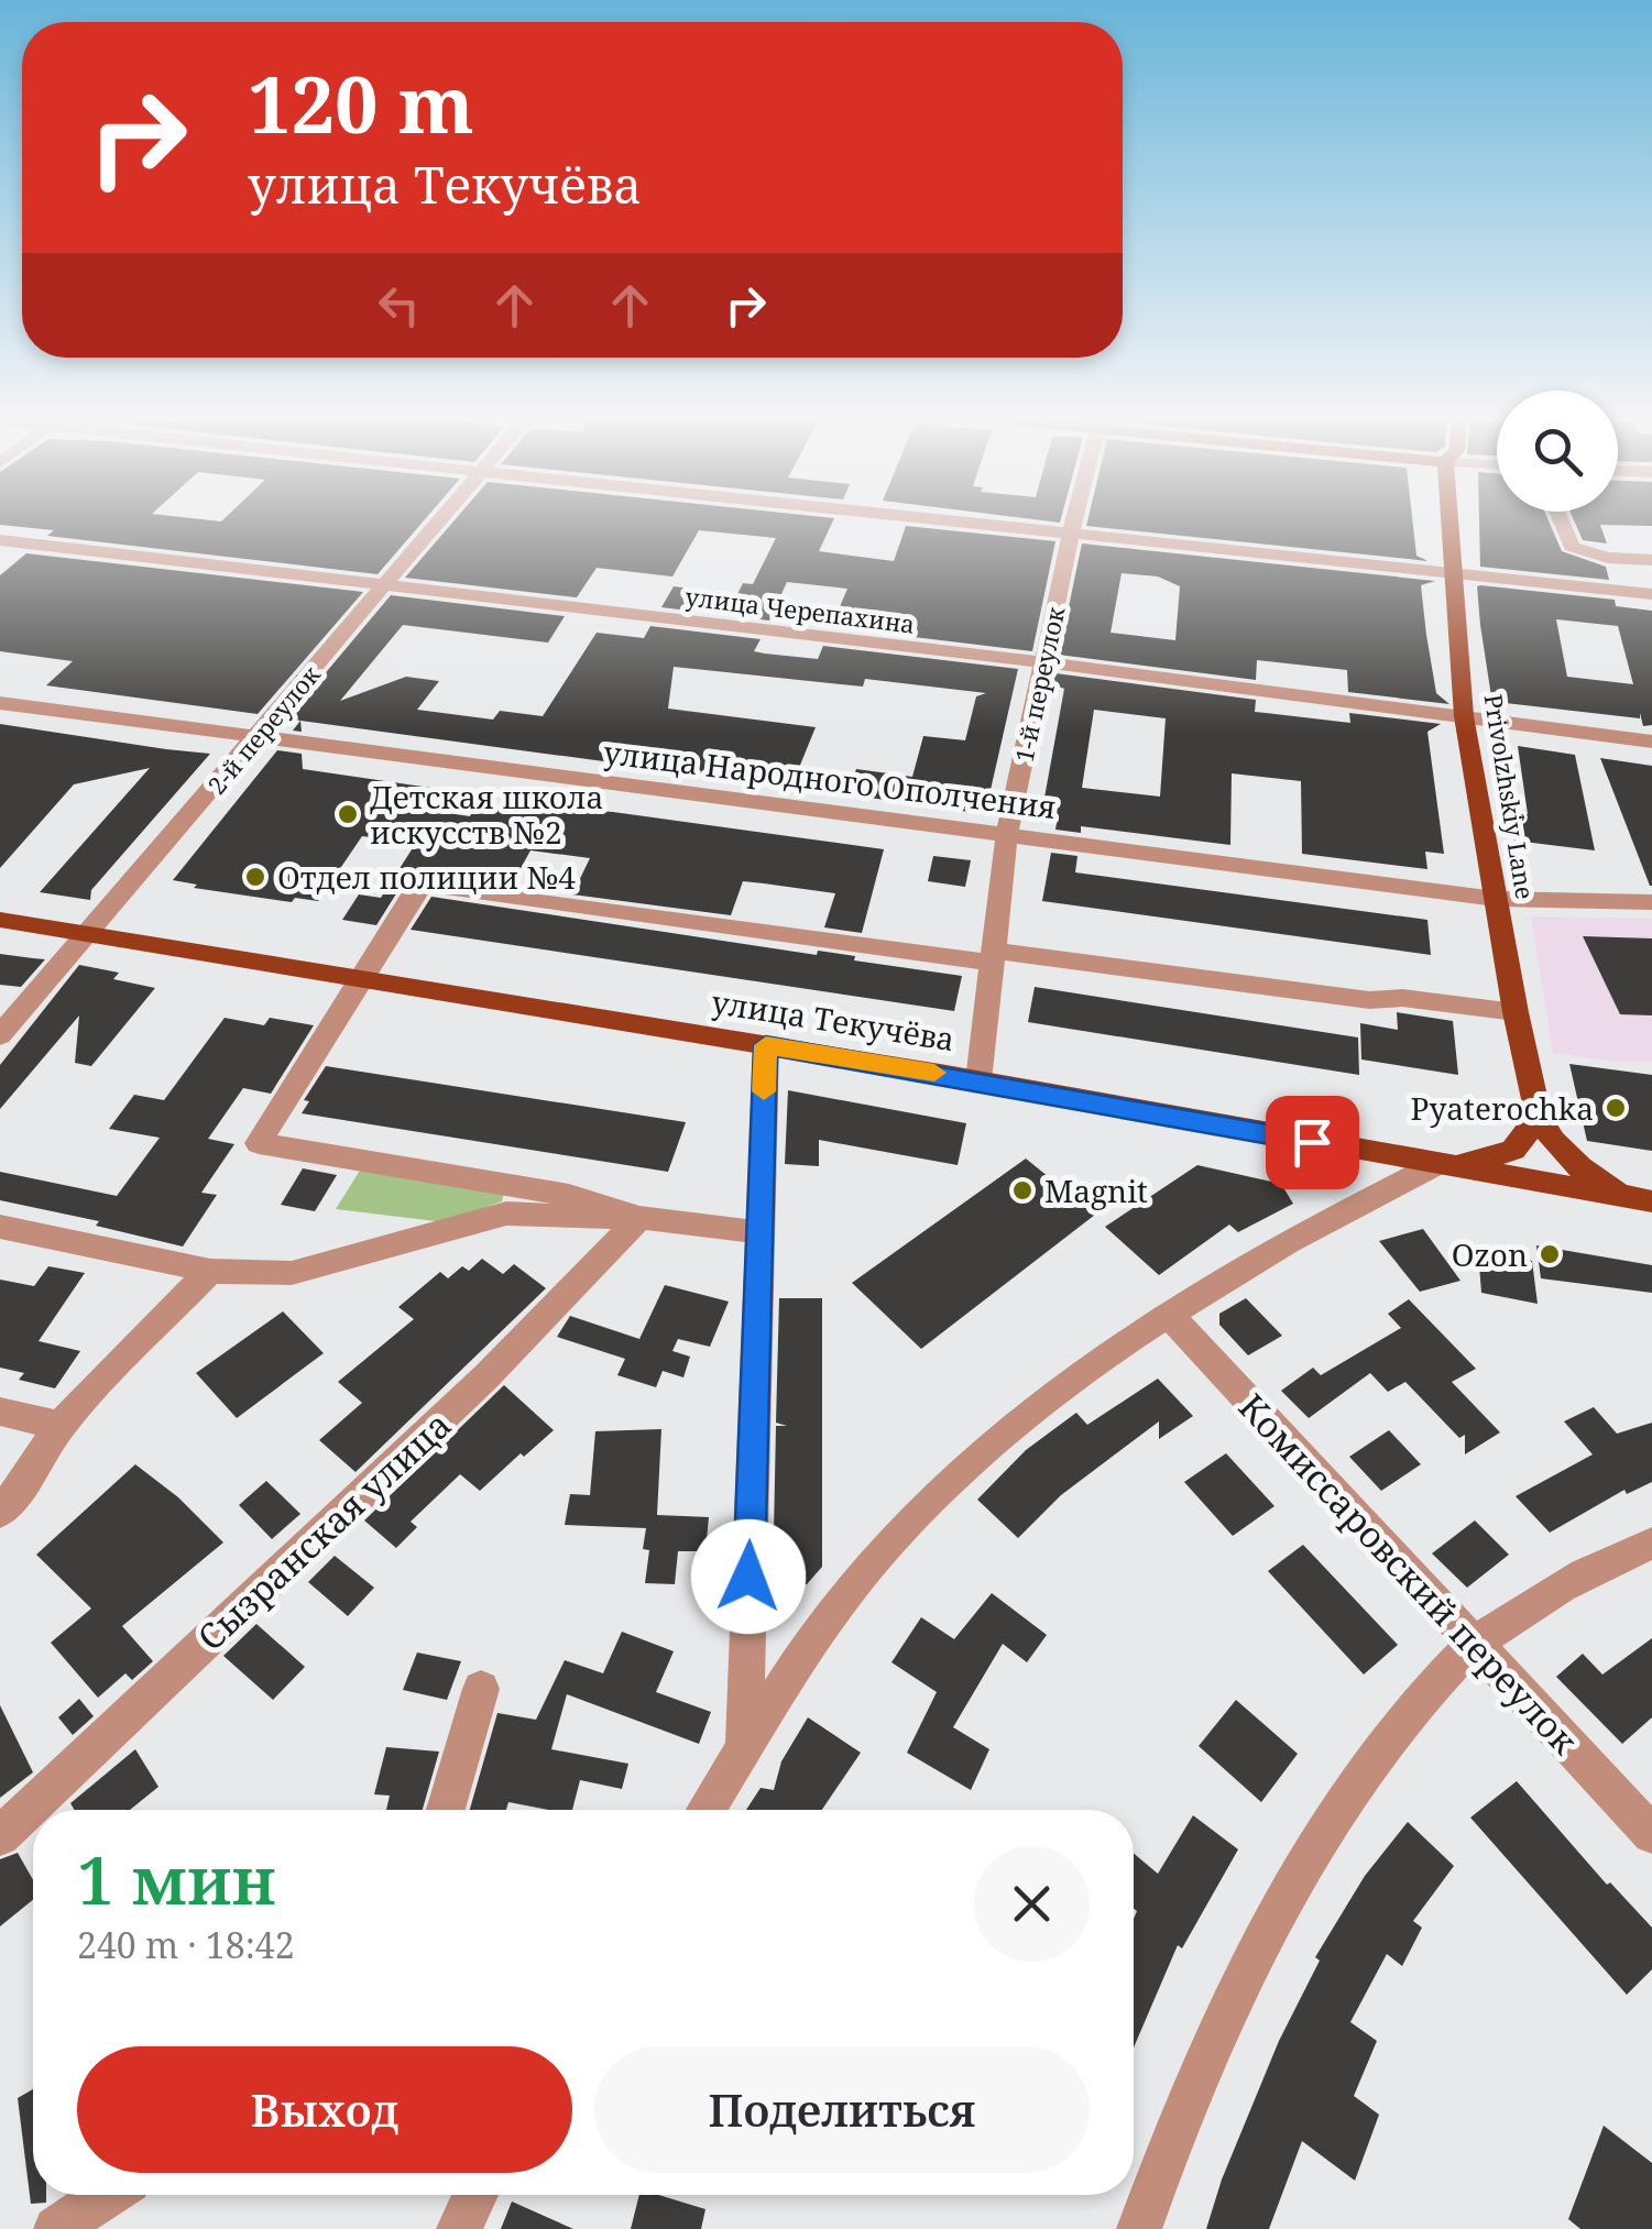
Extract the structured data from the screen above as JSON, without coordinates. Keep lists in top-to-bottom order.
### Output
{
  "streets": {
    "main road": ["Privolzhskiy Lane", "улица Текучёва"],
    "street": [
      "улица Черепахина",
      "1-й переулок",
      "2-й переулок",
      "улица Народного Ополчения",
      "Сызранская улица",
      "Комиссаровский переулок"
    ]
  },
  "crossings": [
    ["улица Черепахина", "1-й переулок"],
    ["улица Черепахина", "2-й переулок"],
    ["улица Черепахина", "Privolzhskiy Lane"],
    ["1-й переулок", "улица Народного Ополчения"],
    ["1-й переулок", "улица Текучёва"],
    ["2-й переулок", "улица Народного Ополчения"],
    ["2-й переулок", "улица Текучёва"],
    ["улица Народного Ополчения", "Privolzhskiy Lane"],
    ["Privolzhskiy Lane", "улица Текучёва"]
  ],
  "places": [
    "Детская школа искусств №2",
    "Отдел полиции №4",
    "Pyaterochka",
    "Magnit",
    "Ozon"
  ],
  "page": {
    "turn": ["120 m", "улица Текучёва"],
    "heading": ["1 мин", "240 m · 18:42"],
    "buttons": ["Выход", "Поделиться"]
  }
}
